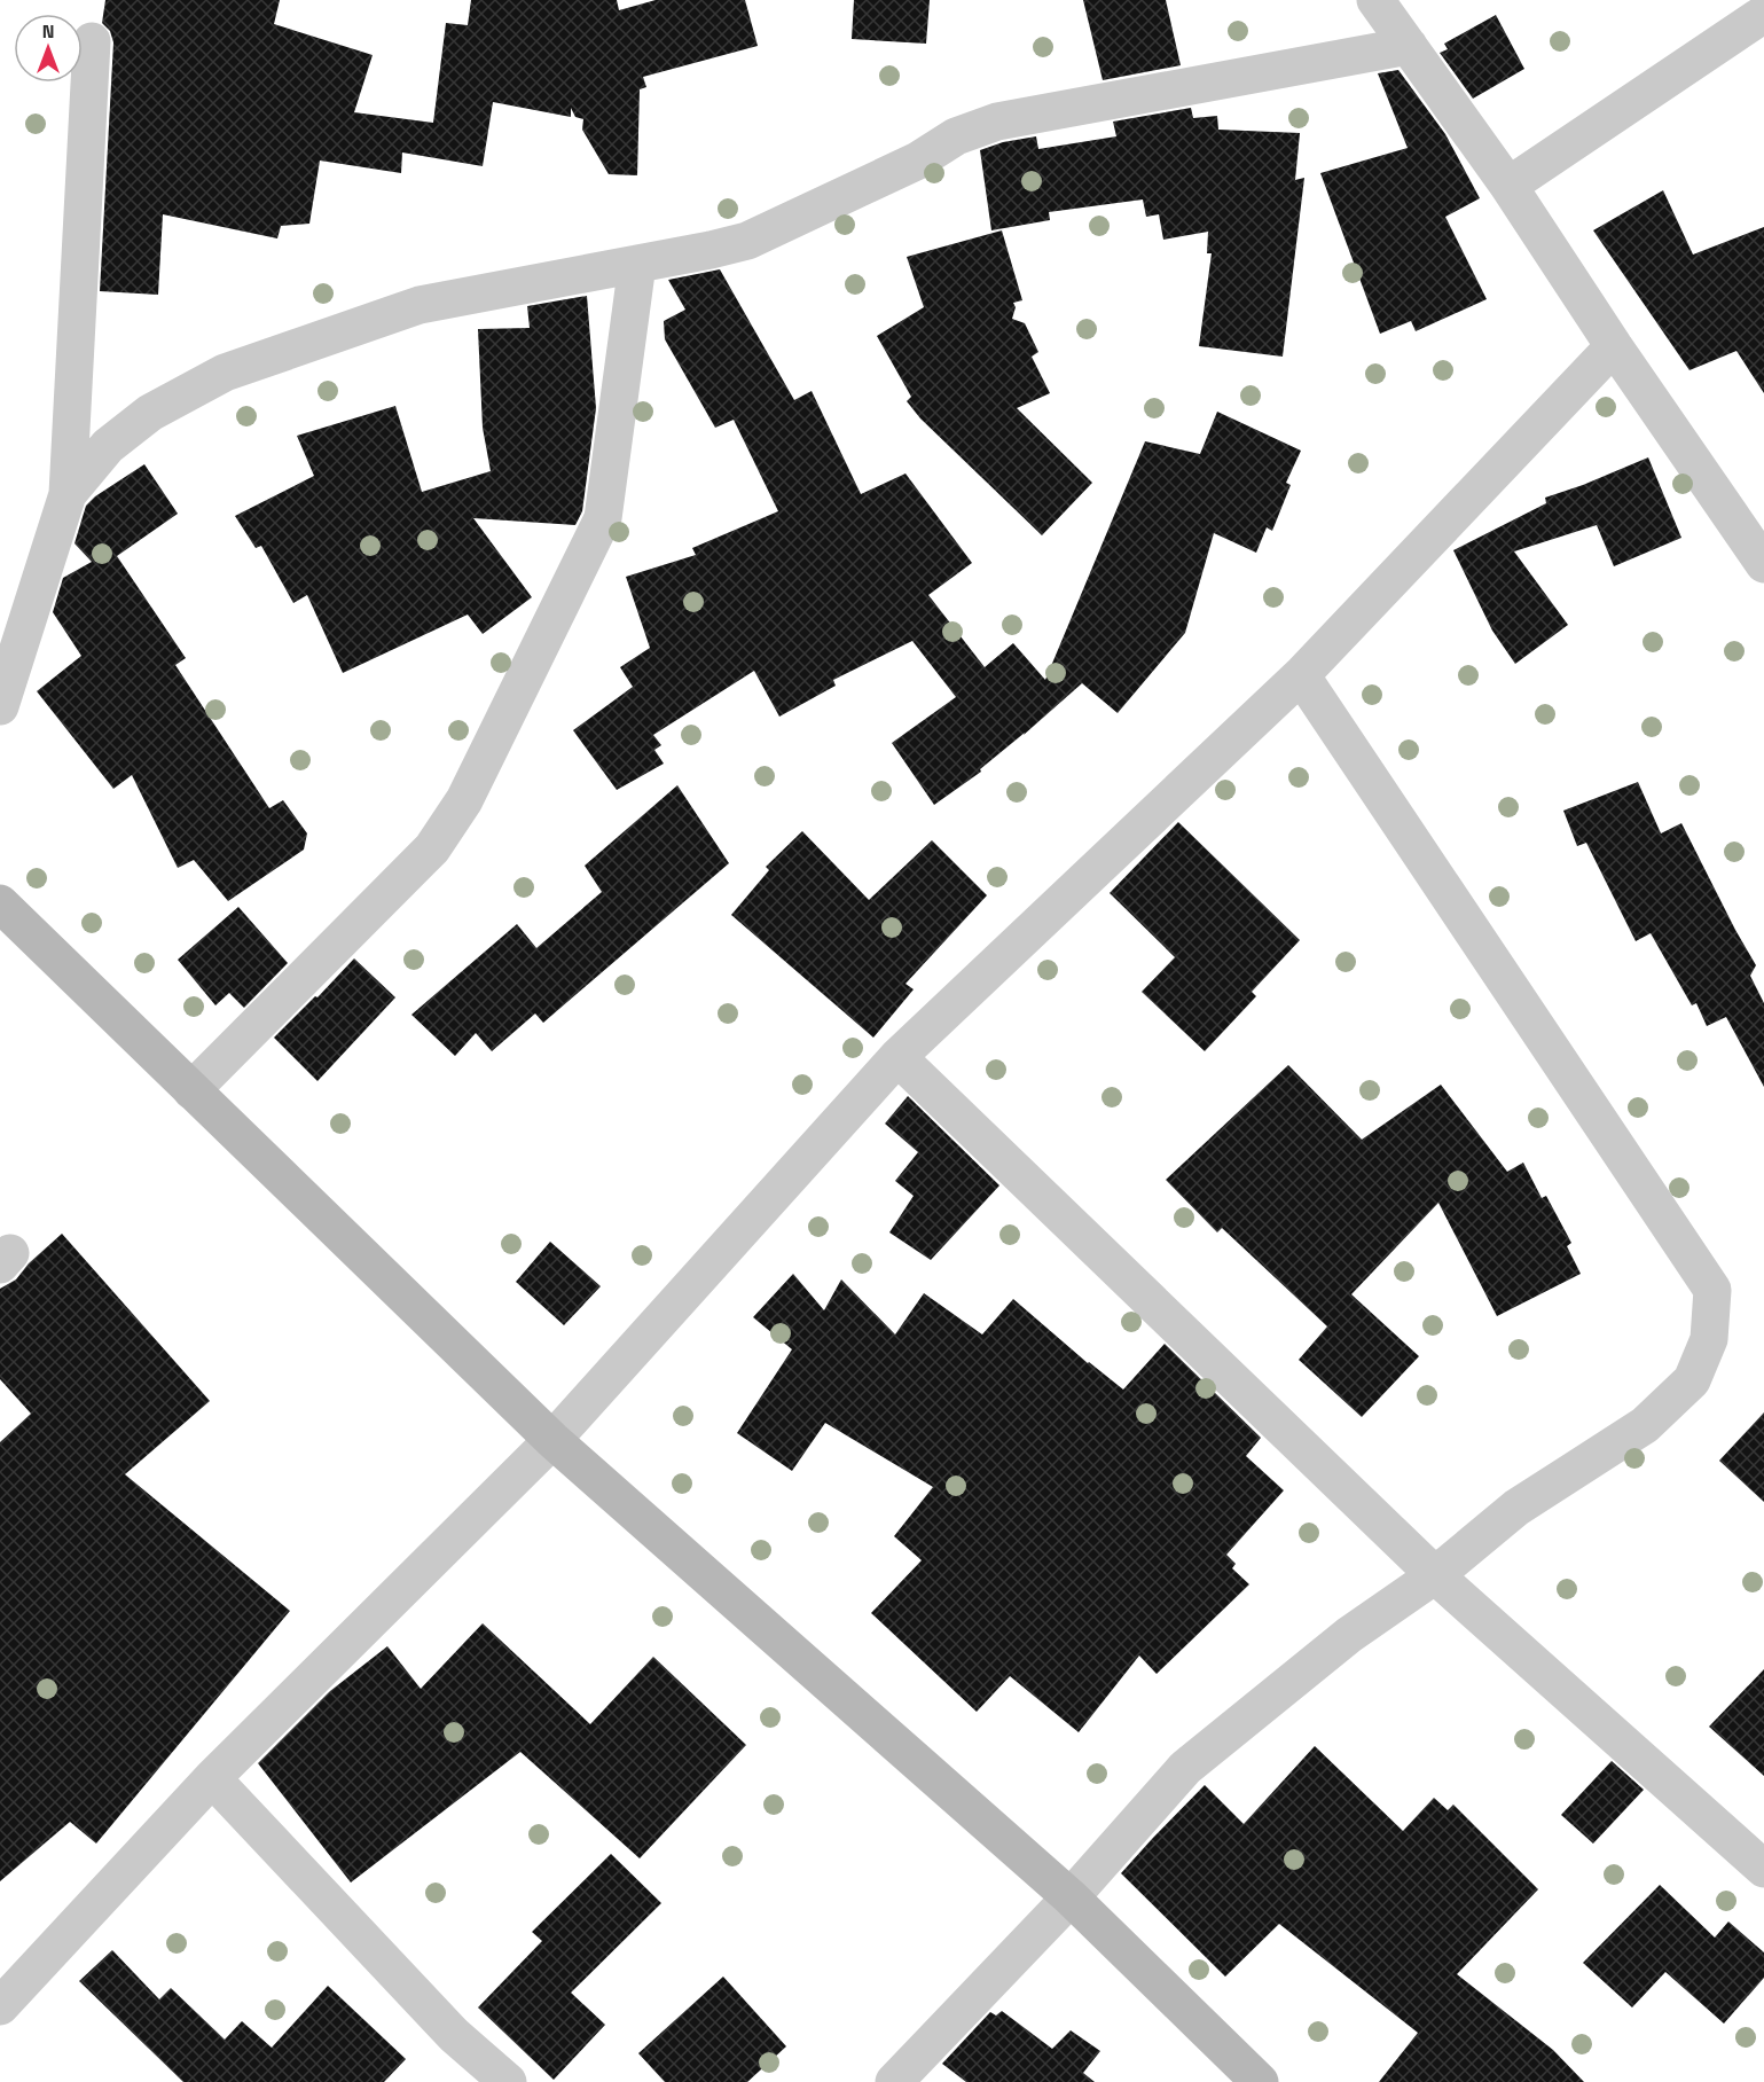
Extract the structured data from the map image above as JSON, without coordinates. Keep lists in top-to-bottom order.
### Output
{
  "north": "top"
}
